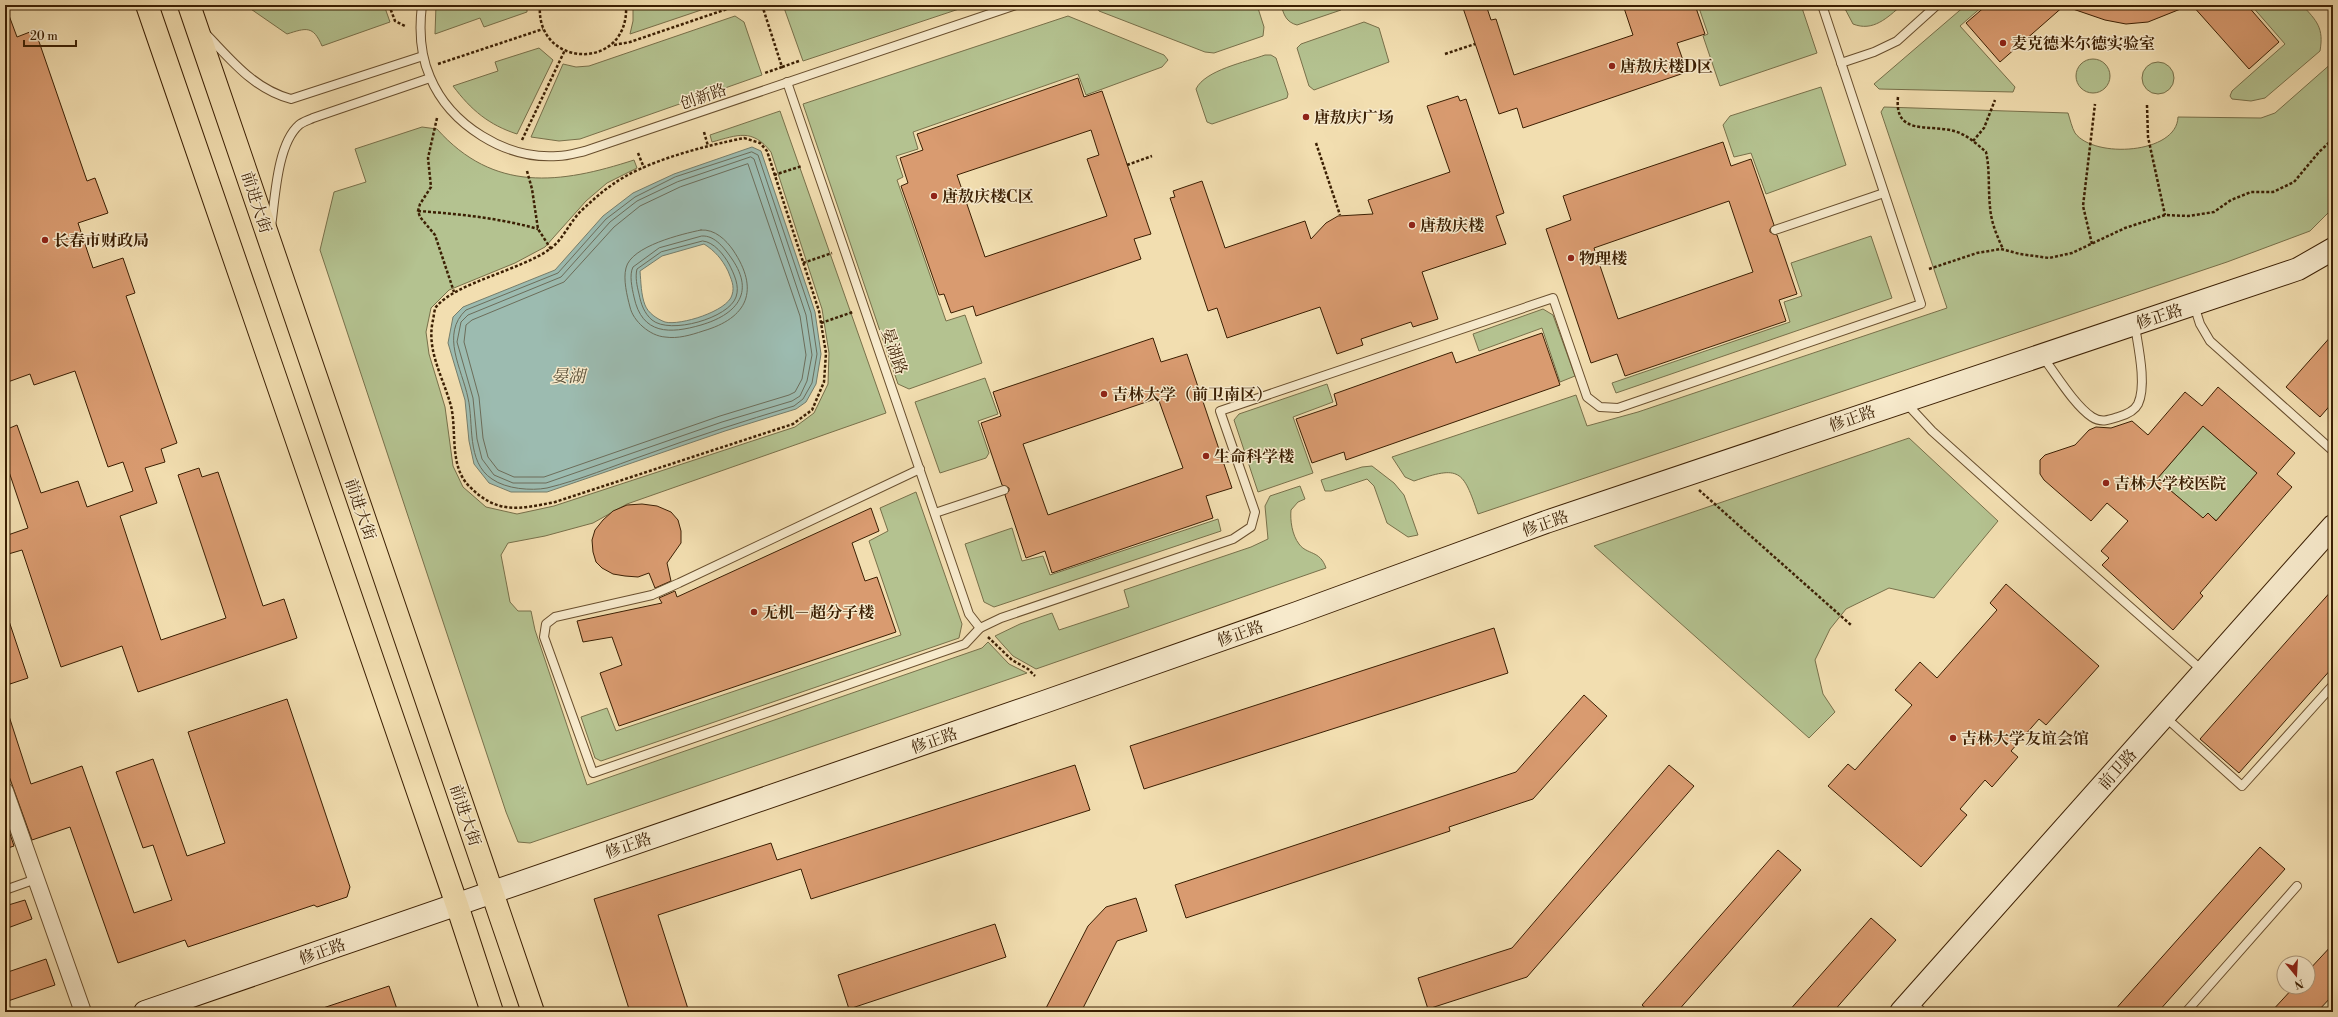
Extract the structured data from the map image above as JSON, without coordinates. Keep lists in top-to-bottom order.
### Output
{
  "streets": {
    "main road": ["前进大街"],
    "street": ["修正路", "前卫路"],
    "lane": ["创新路", "晏湖路"]
  },
  "crossings": [
    ["创新路", "晏湖路"],
    ["前进大街", "修正路"]
  ],
  "water": ["晏湖"],
  "places": [
    "麦克德米尔德实验室",
    "唐敖庆楼D区",
    "唐敖庆广场",
    "唐敖庆楼C区",
    "唐敖庆楼",
    "长春市财政局",
    "物理楼",
    "吉林大学（前卫南区）",
    "生命科学楼",
    "吉林大学校医院",
    "无机－超分子楼",
    "吉林大学友谊会馆"
  ],
  "scale_bar": "20 m",
  "north": "bottom"
}
